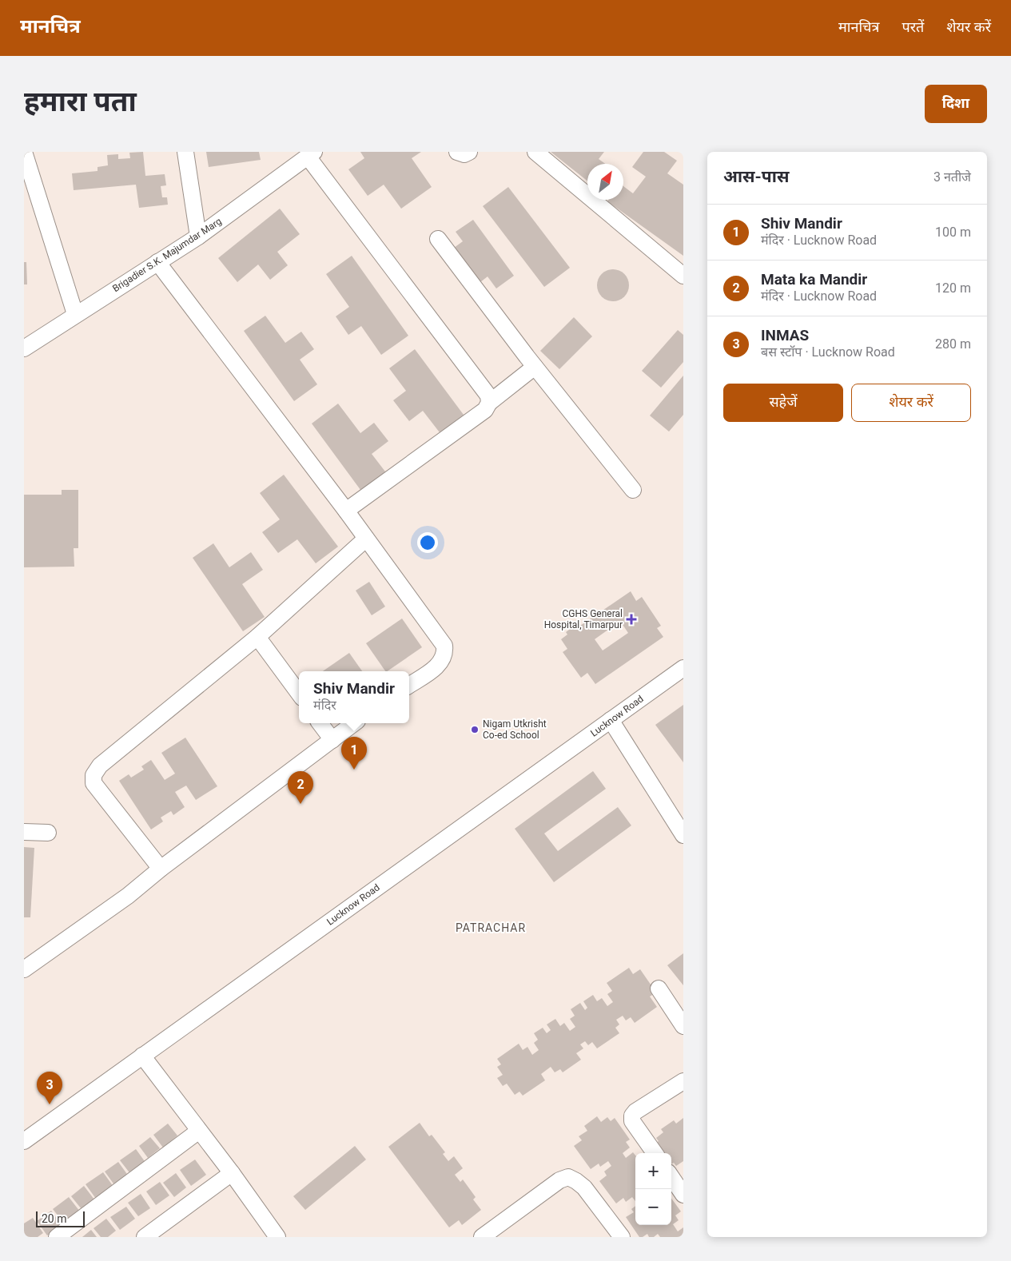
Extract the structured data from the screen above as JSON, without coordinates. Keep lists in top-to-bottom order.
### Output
{
  "streets": {
    "street": ["Brigadier S.K. Majumdar Marg", "Lucknow Road"]
  },
  "districts": ["PATRACHAR"],
  "places": {
    "health": ["CGHS General Hospital, Timarpur"],
    "other": ["Nigam Utkrisht Co-ed School"]
  },
  "scale_bar": "20 m",
  "north": "top right",
  "page": {
    "header": "मानचित्र",
    "nav": ["मानचित्र", "परतें", "शेयर करें"],
    "buttons": [
      "दिशा",
      ["सहेजें", "शेयर करें"]
    ],
    "title": "हमारा पता",
    "heading": ["आस-पास", "3 नतीजे"],
    "list": [
      {
        "mark": "1",
        "name": "Shiv Mandir",
        "note": "मंदिर · Lucknow Road",
        "value": "100 m"
      },
      {
        "mark": "2",
        "name": "Mata ka Mandir",
        "note": "मंदिर · Lucknow Road",
        "value": "120 m"
      },
      {
        "mark": "3",
        "name": "INMAS",
        "note": "बस स्टॉप · Lucknow Road",
        "value": "280 m"
      }
    ],
    "popup": ["Shiv Mandir", "मंदिर"],
    "pins": ["1", "2", "3"],
    "map_buttons": ["+", "−"],
    "scale": "20 m"
  }
}
